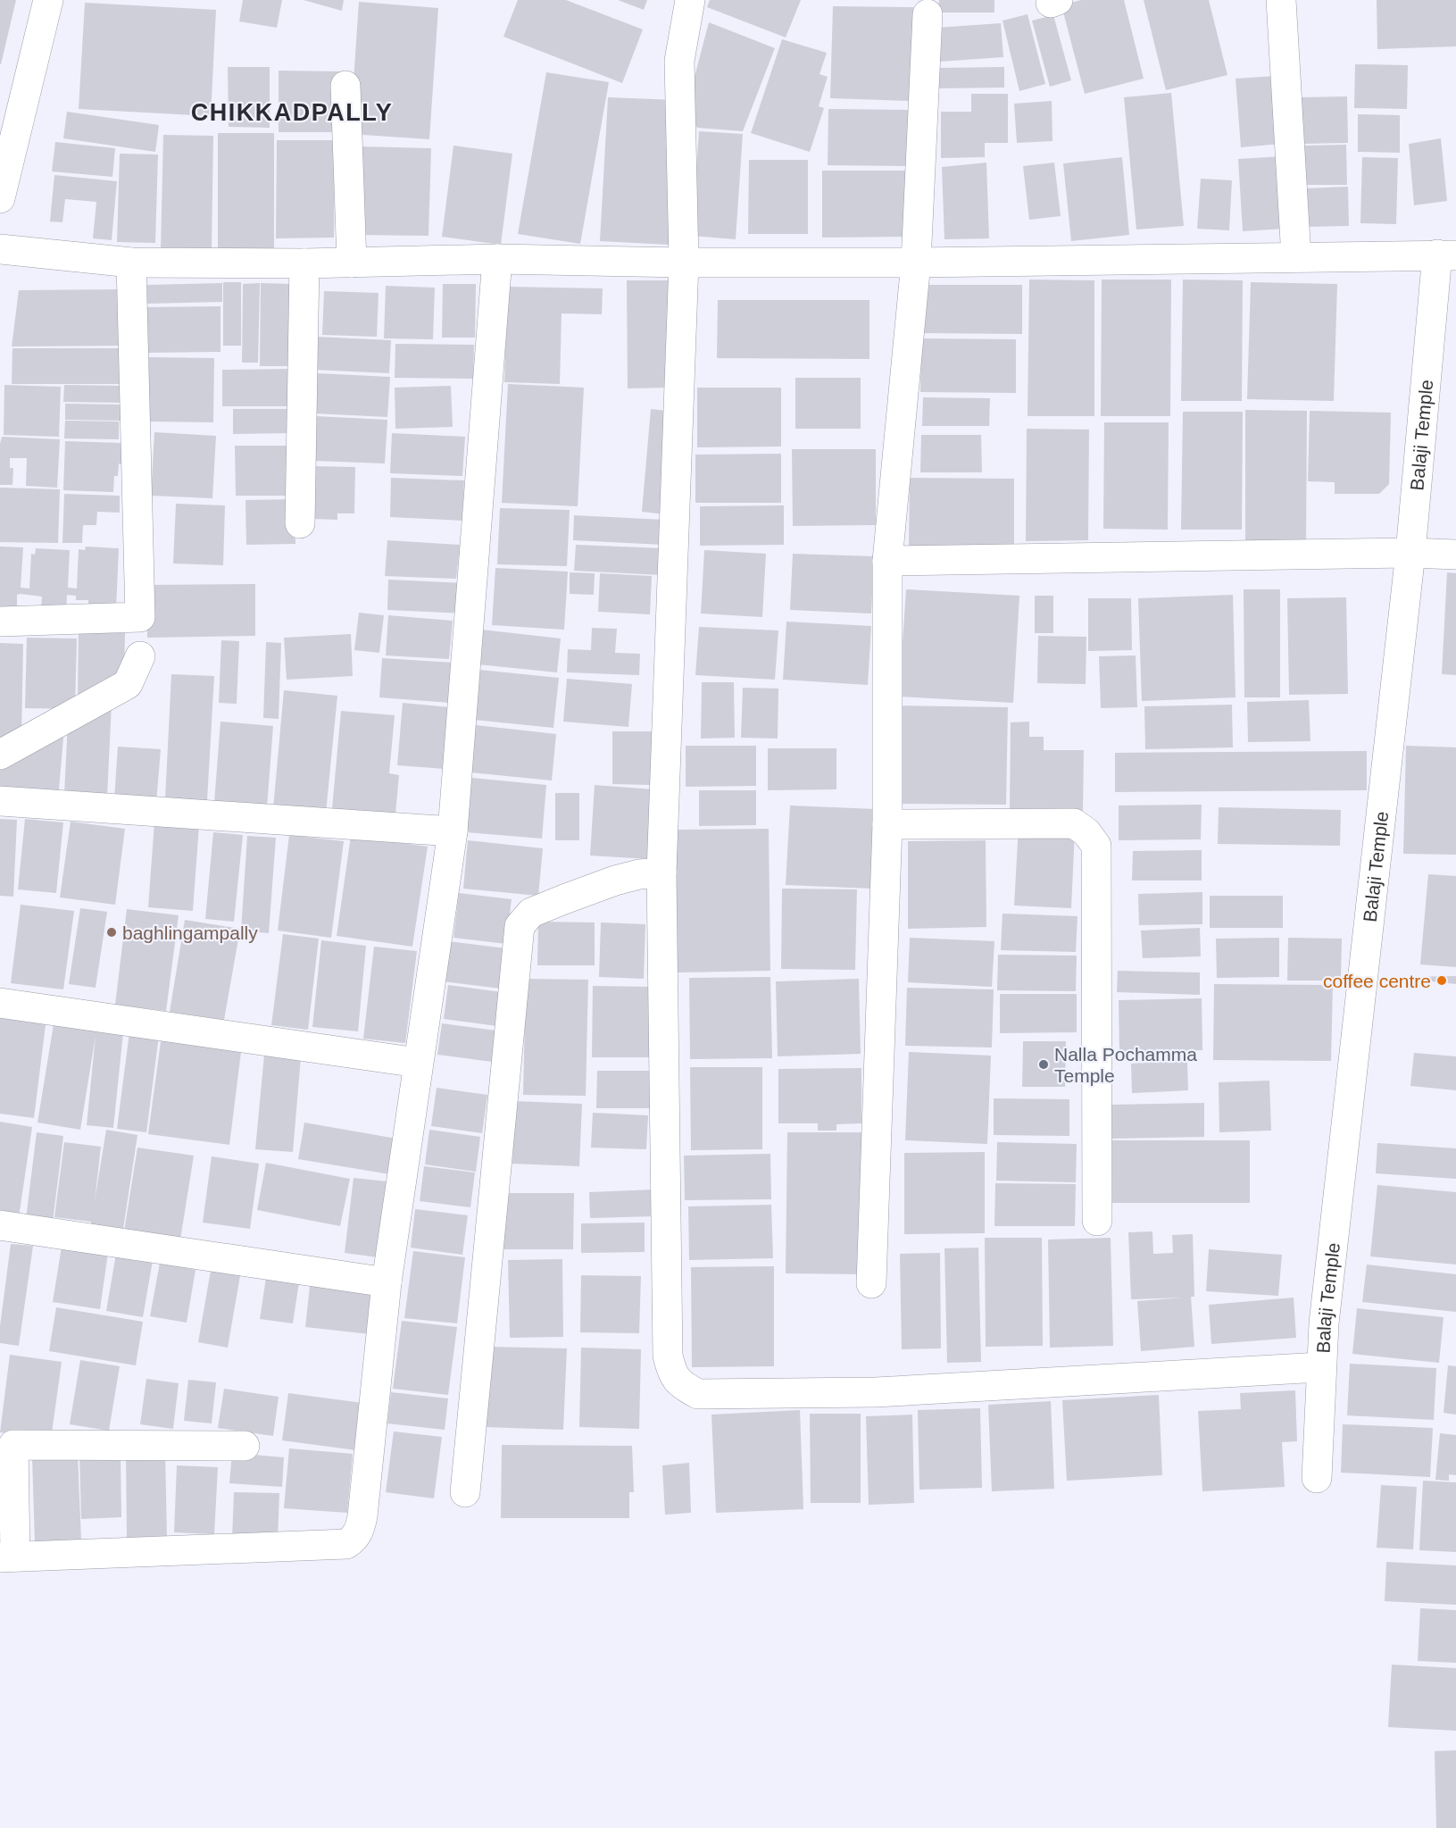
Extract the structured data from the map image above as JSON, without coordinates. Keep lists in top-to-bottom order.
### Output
{
  "streets": {
    "street": ["Balaji Temple"]
  },
  "districts": ["CHIKKADPALLY"],
  "places": ["baghlingampally", "coffee centre", "Nalla Pochamma Temple"]
}
